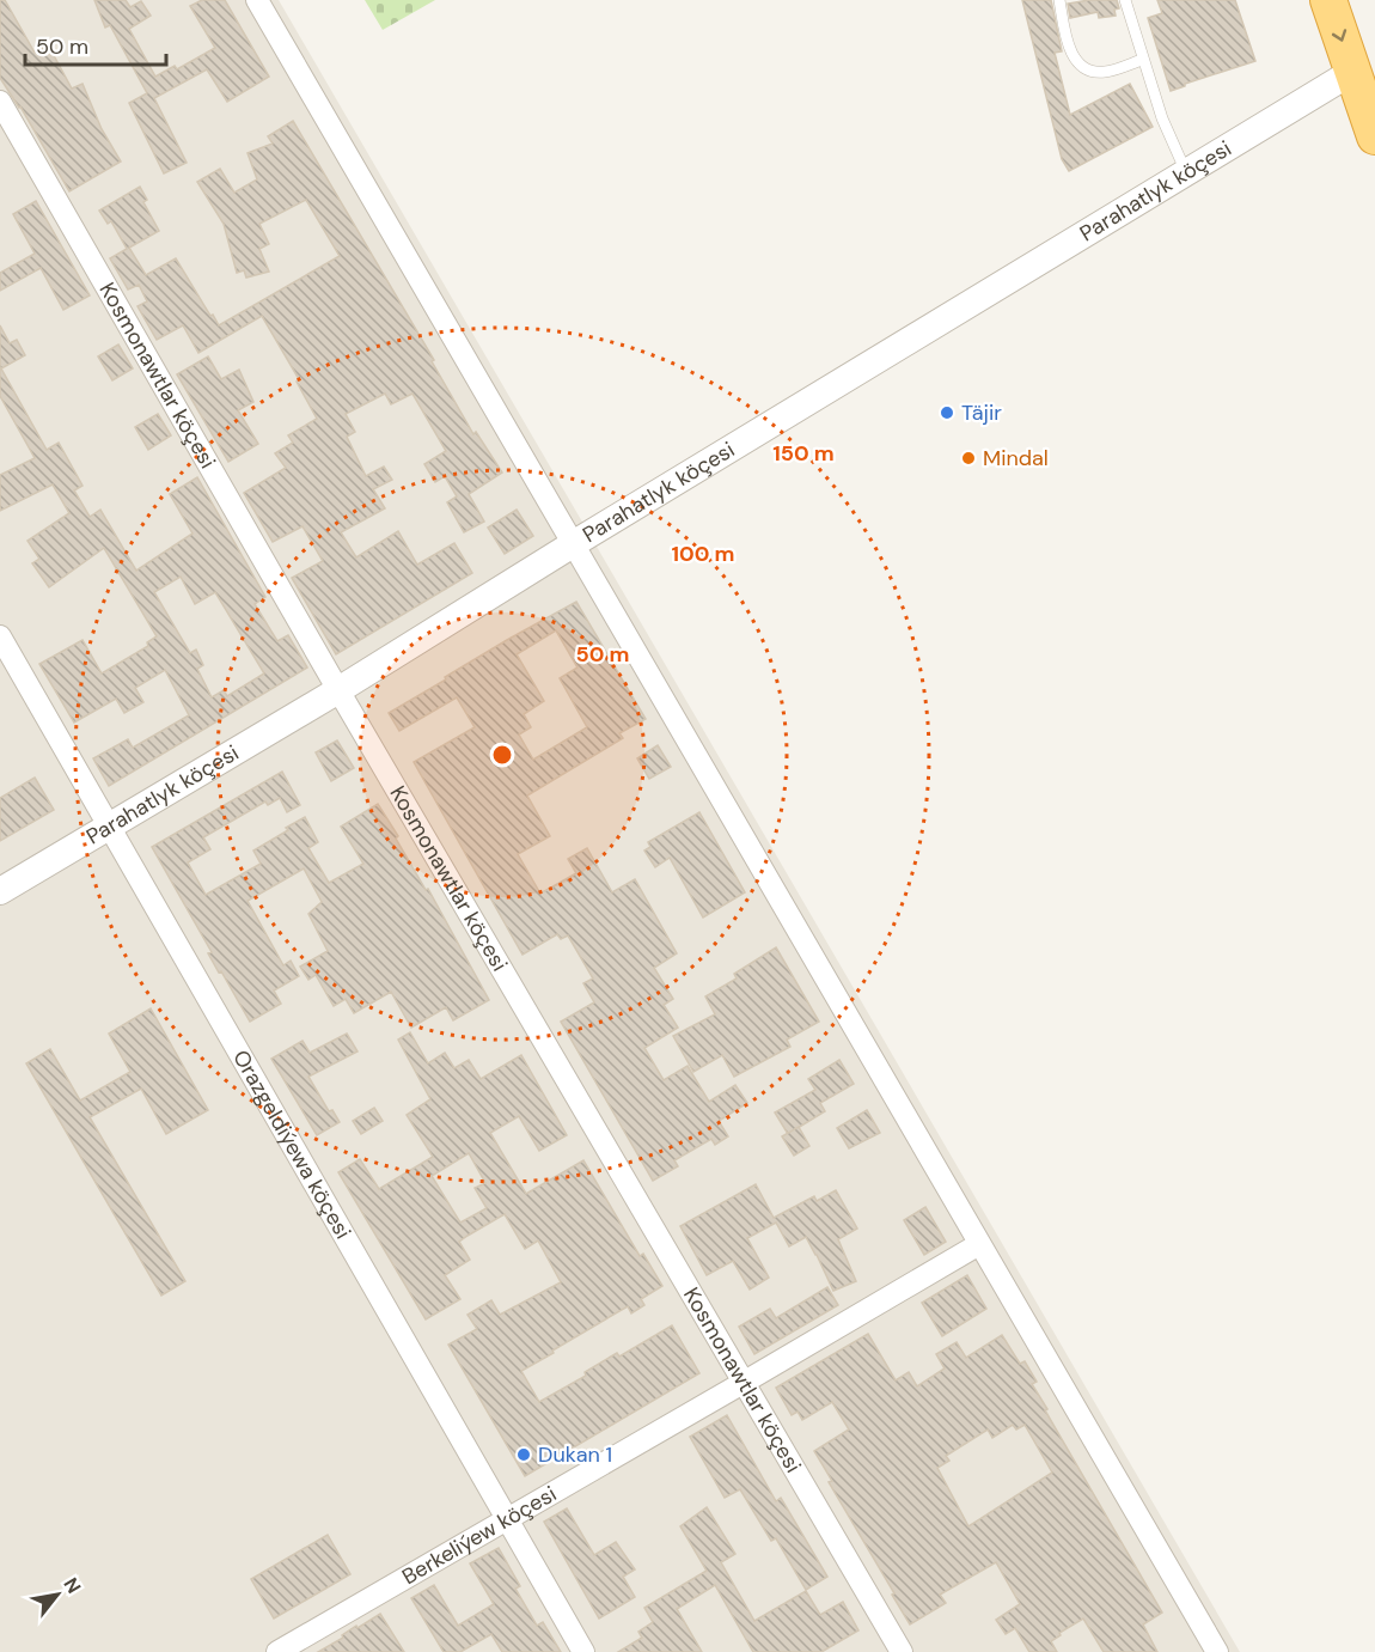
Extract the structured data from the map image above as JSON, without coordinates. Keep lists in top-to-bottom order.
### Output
{
  "streets": {
    "street": [
      "Parahatlyk köçesi",
      "Kosmonawtlar köçesi",
      "Orazgeldiýewa köçesi",
      "Berkeliýew köçesi"
    ]
  },
  "crossings": [
    ["Parahatlyk köçesi", "Kosmonawtlar köçesi"],
    ["Parahatlyk köçesi", "Orazgeldiýewa köçesi"],
    ["Kosmonawtlar köçesi", "Berkeliýew köçesi"],
    ["Orazgeldiýewa köçesi", "Berkeliýew köçesi"]
  ],
  "places": ["Täjir", "Mindal", "Dukan 1"],
  "scale_bar": "50 m",
  "north": "top right",
  "rings": ["150 m", "100 m", "50 m"]
}
